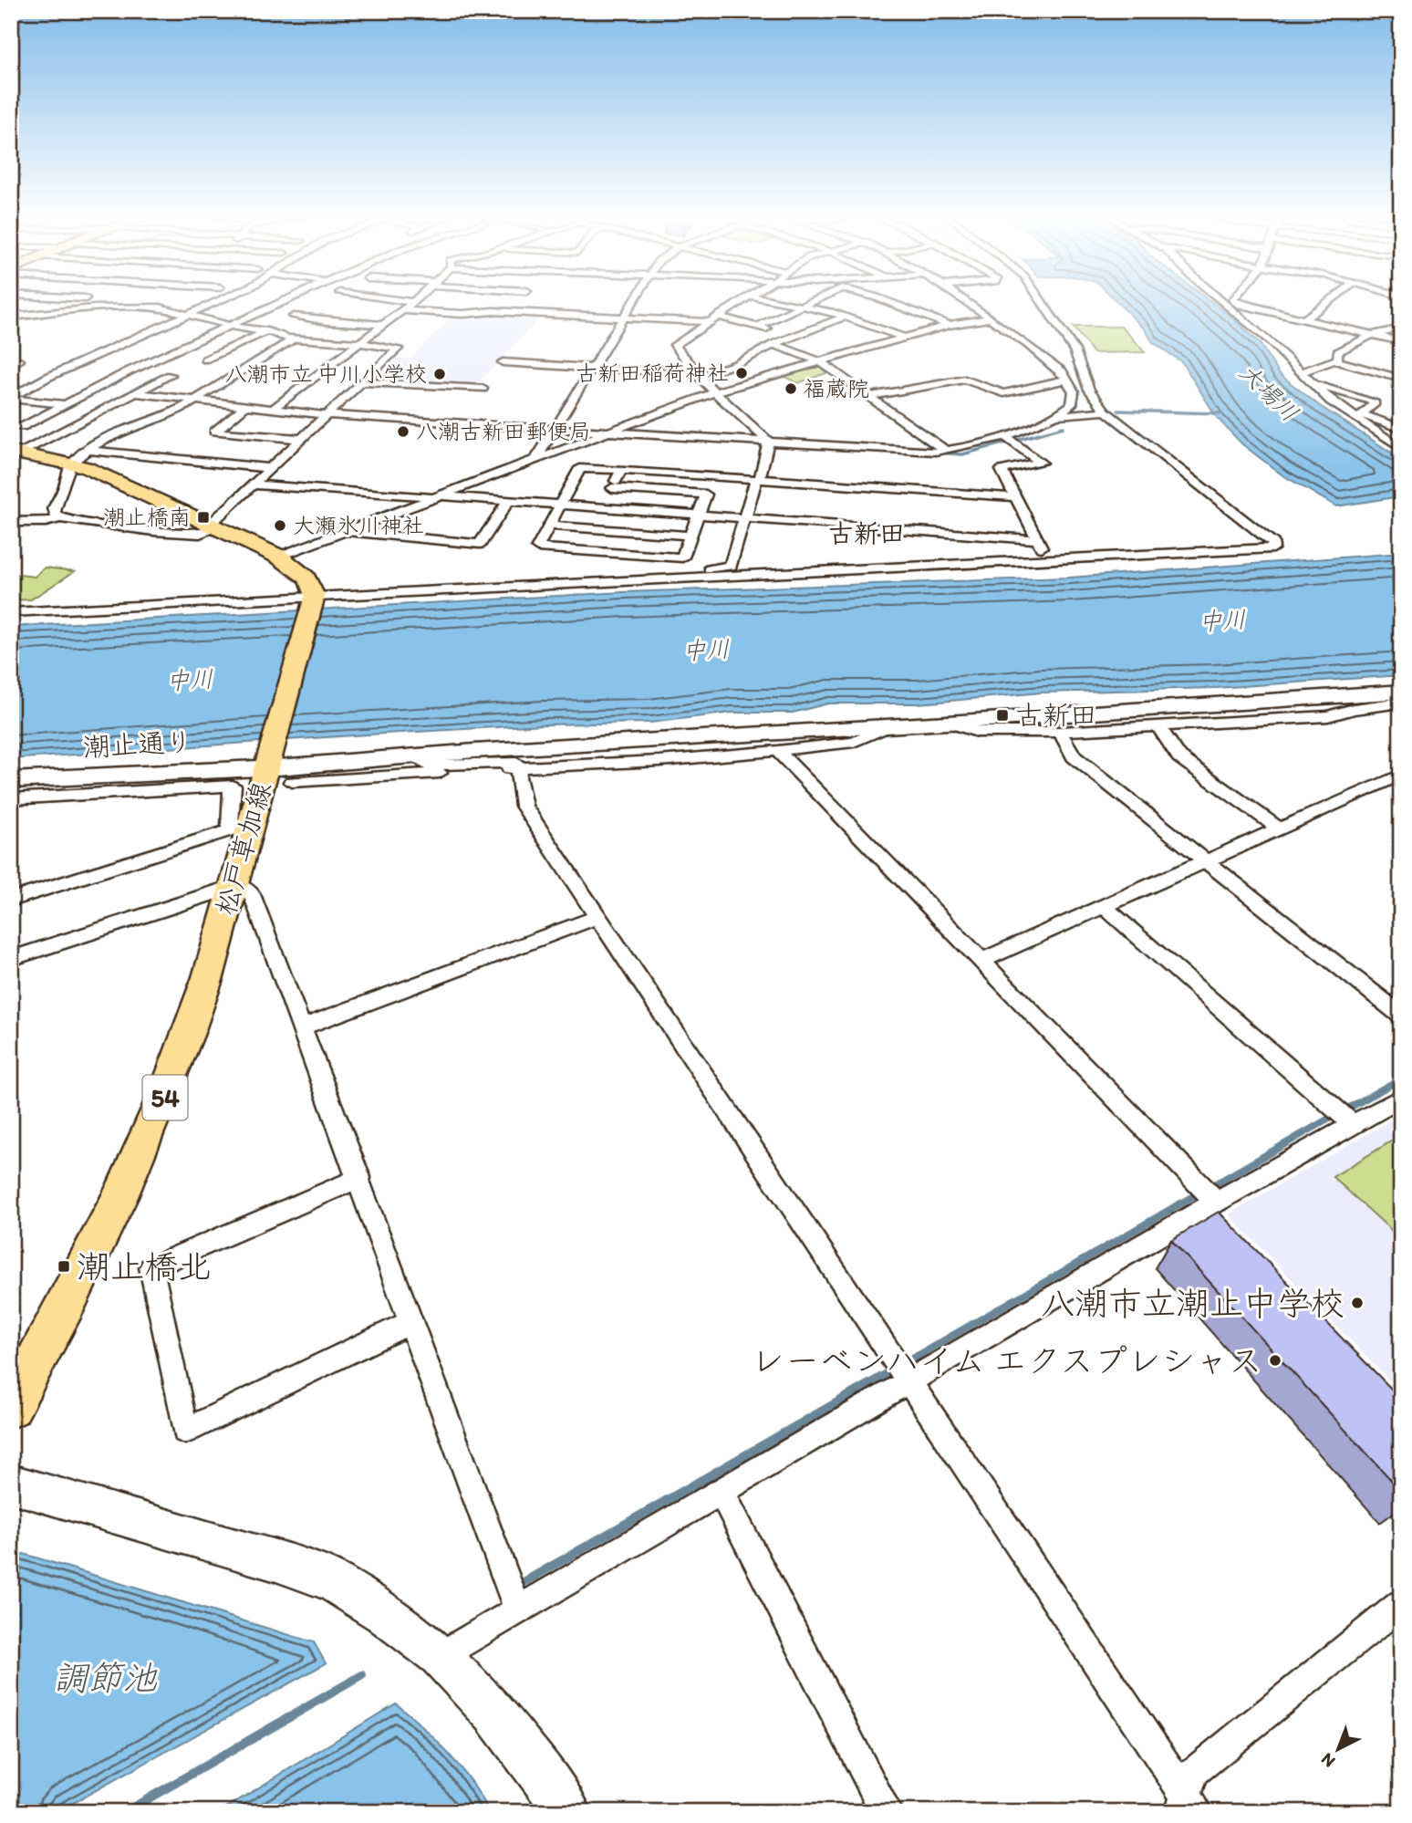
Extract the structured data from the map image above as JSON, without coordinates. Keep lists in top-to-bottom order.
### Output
{
  "streets": {
    "main road": ["松戸草加線", "54"],
    "street": ["潮止通り"]
  },
  "crossings": [
    ["潮止通り", "松戸草加線"]
  ],
  "districts": ["古新田"],
  "water": ["大場川", "中川", "調節池"],
  "places": {
    "other": [
      "古新田稲荷神社",
      "八潮市立 中川小学校",
      "福蔵院",
      "八潮古新田郵便局",
      "大瀬氷川神社",
      "八潮市立潮止中学校",
      "レーベンハイム エクスプレシャス"
    ],
    "transit": ["潮止橋南", "古新田", "潮止橋北"]
  },
  "north": "bottom left"
}
